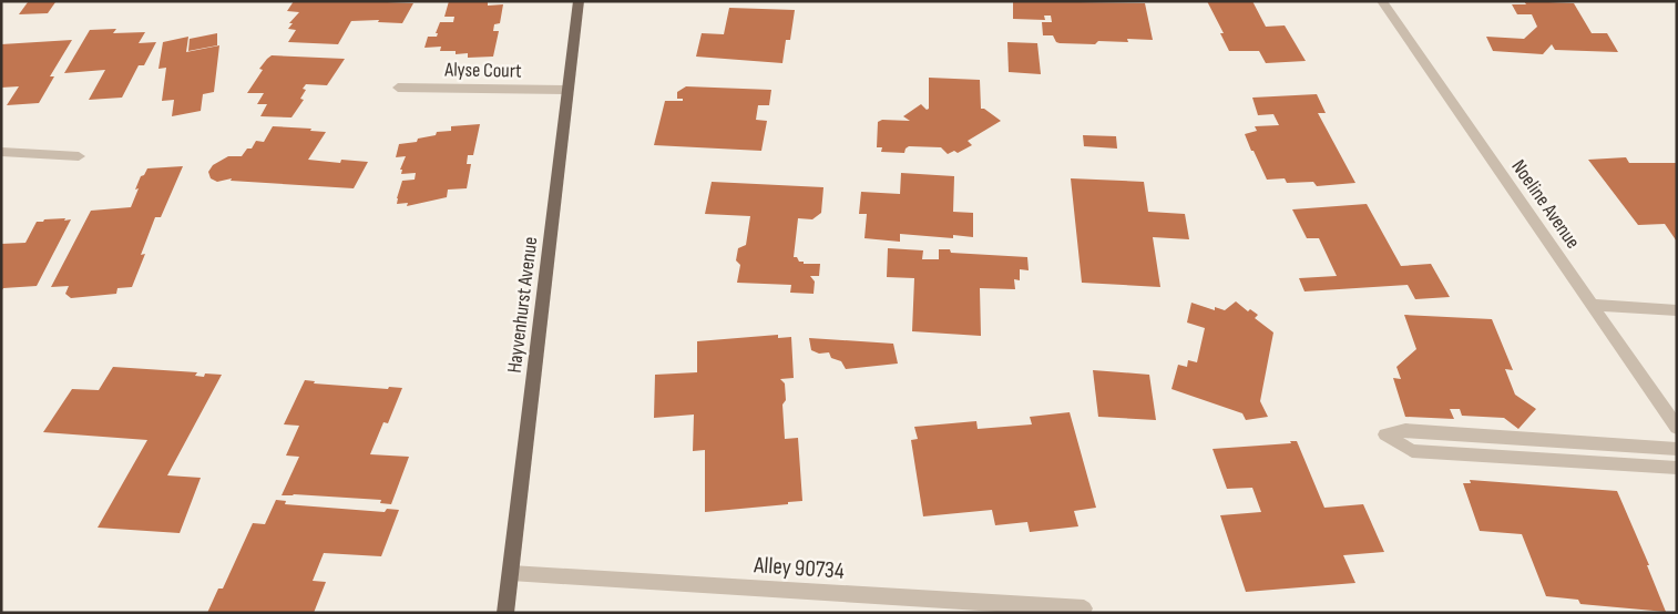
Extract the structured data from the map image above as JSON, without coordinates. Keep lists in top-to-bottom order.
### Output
{
  "streets": {
    "main road": ["Hayvenhurst Avenue"],
    "street": ["Alyse Court", "Noeline Avenue", "Alley 90734"]
  },
  "crossings": [
    ["Alyse Court", "Hayvenhurst Avenue"],
    ["Hayvenhurst Avenue", "Alley 90734"]
  ]
}
